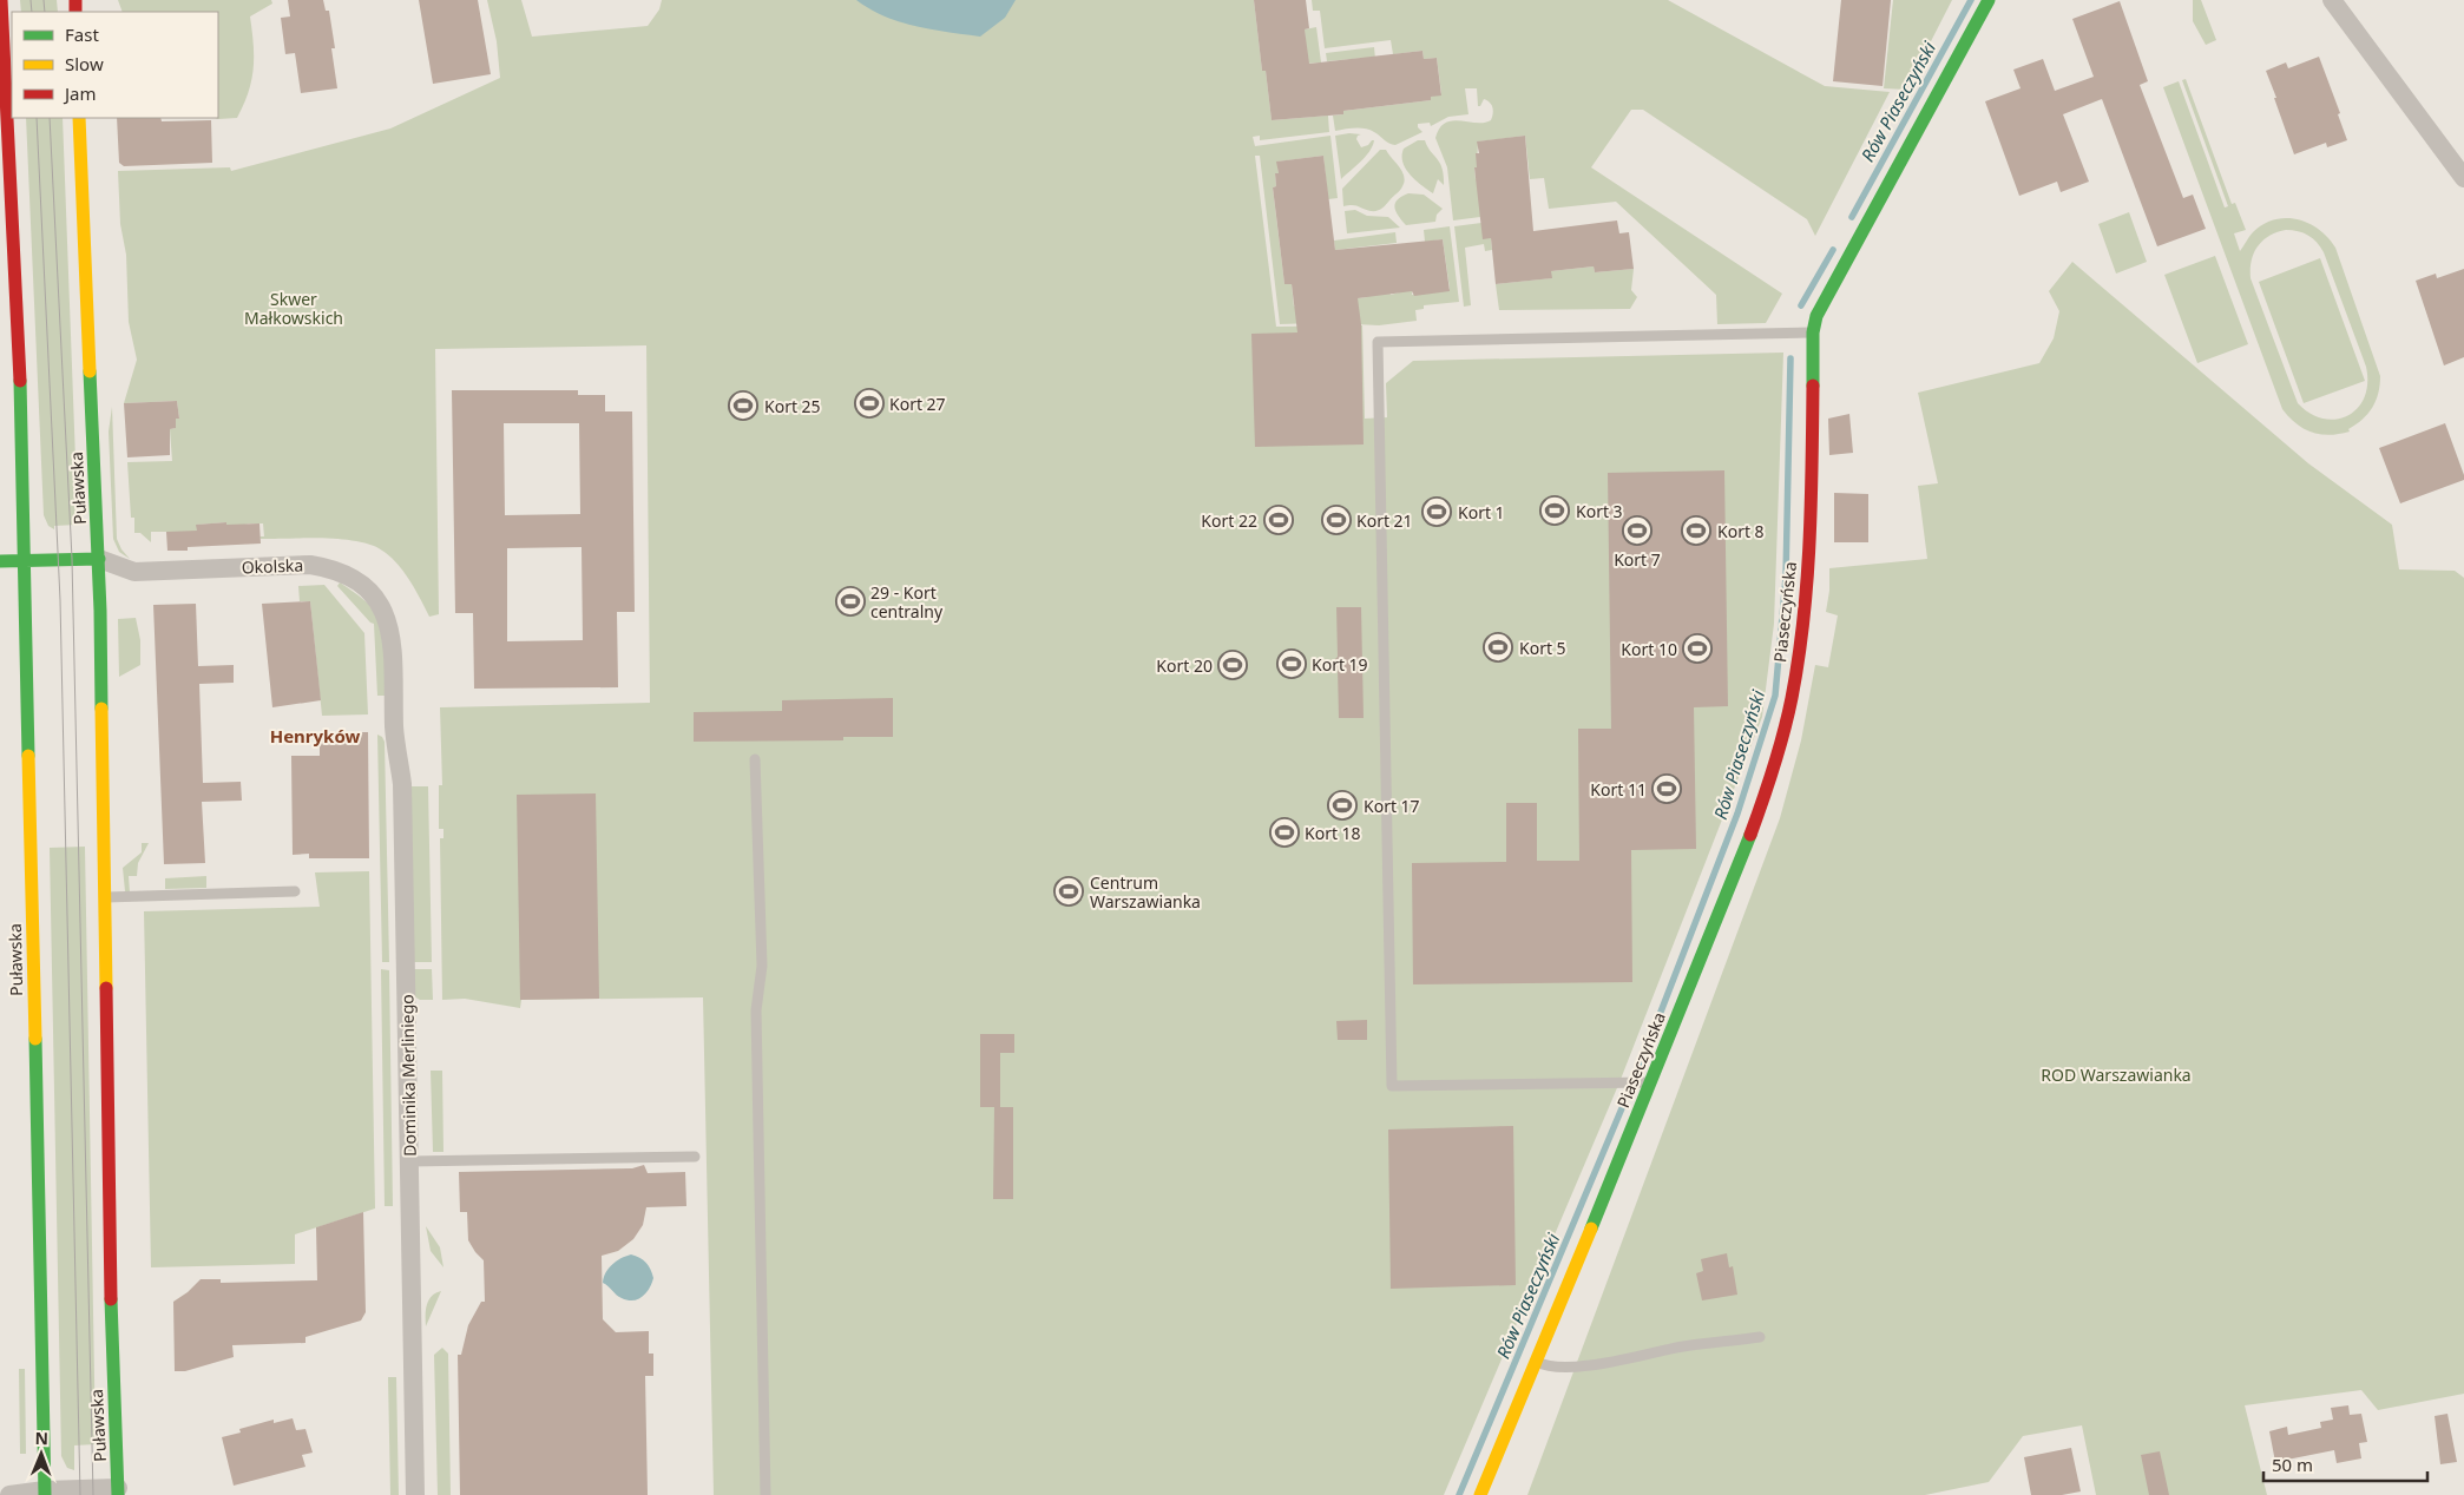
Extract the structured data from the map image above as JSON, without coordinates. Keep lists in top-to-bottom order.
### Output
{
  "streets": {
    "main road": ["Puławska", "Piaseczyńska"],
    "street": ["Okolska", "Dominika Merliniego"]
  },
  "crossings": [
    ["Puławska", "Okolska"],
    ["Okolska", "Dominika Merliniego"]
  ],
  "districts": ["Henryków"],
  "water": ["Rów Piaseczyński"],
  "parks": ["Skwer Małkowskich", "ROD Warszawianka"],
  "places": {
    "sports": [
      "Kort 27",
      "Kort 25",
      "Kort 3",
      "Kort 1",
      "Kort 22",
      "Kort 21",
      "Kort 7",
      "Kort 8",
      "29 - Kort centralny",
      "Kort 5",
      "Kort 10",
      "Kort 19",
      "Kort 20",
      "Kort 11",
      "Kort 17",
      "Kort 18",
      "Centrum Warszawianka"
    ]
  },
  "legend": ["Fast", "Slow", "Jam"],
  "scale_bar": "50 m",
  "north": "top"
}
